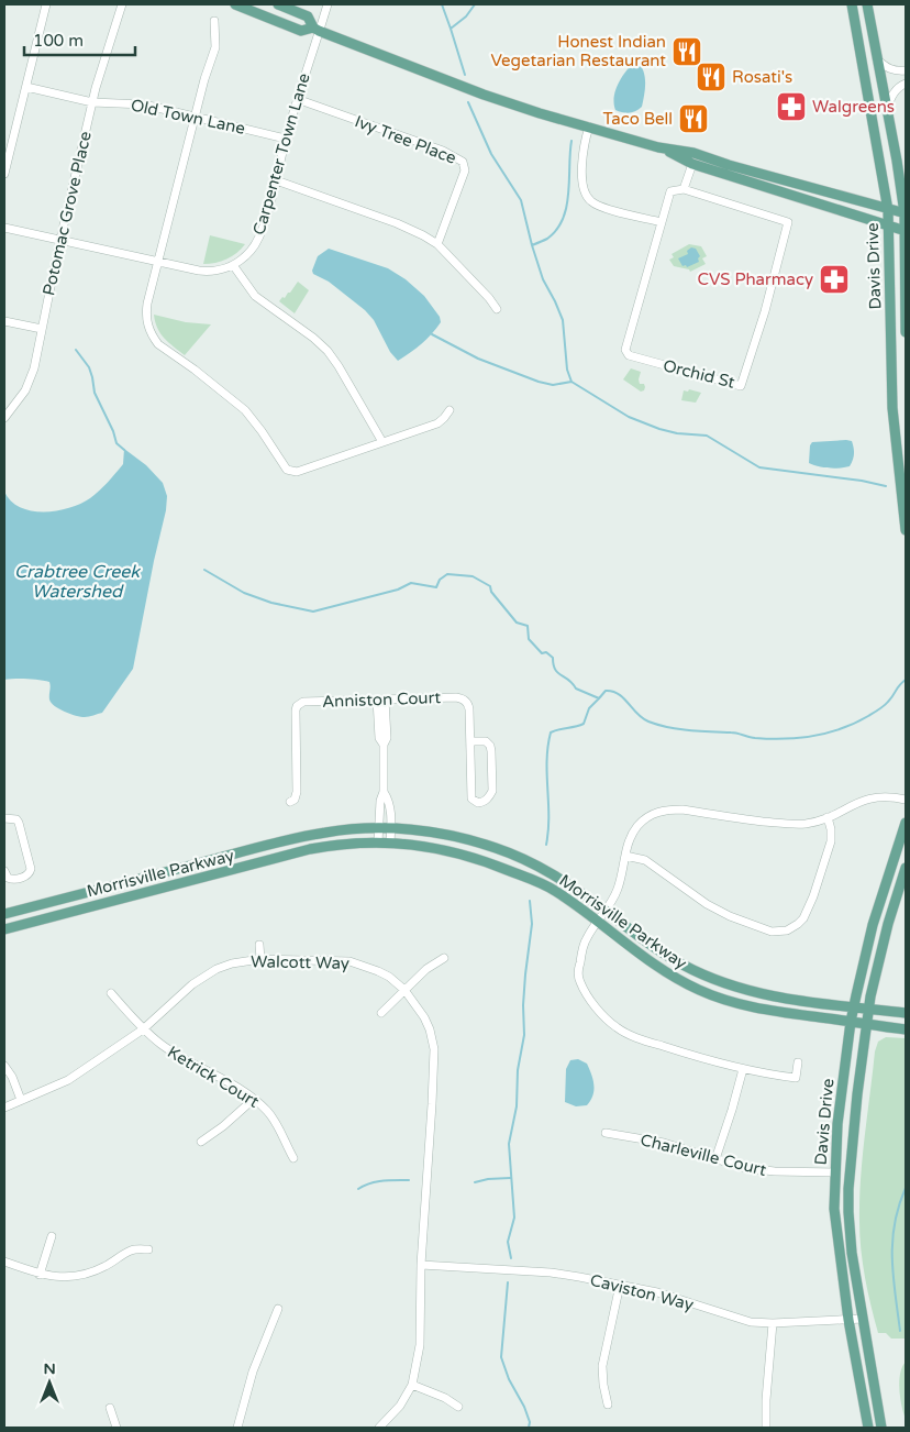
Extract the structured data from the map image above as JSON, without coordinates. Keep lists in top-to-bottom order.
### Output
{
  "streets": {
    "main road": ["Davis Drive", "Morrisville Parkway"],
    "street": [
      "Old Town Lane",
      "Ivy Tree Place",
      "Carpenter Town Lane",
      "Potomac Grove Place",
      "Orchid St",
      "Anniston Court",
      "Walcott Way",
      "Ketrick Court",
      "Charleville Court",
      "Caviston Way"
    ]
  },
  "crossings": [
    ["Old Town Lane", "Carpenter Town Lane"],
    ["Old Town Lane", "Potomac Grove Place"],
    ["Ivy Tree Place", "Carpenter Town Lane"],
    ["Carpenter Town Lane", "Potomac Grove Place"],
    ["Davis Drive", "Morrisville Parkway"],
    ["Davis Drive", "Charleville Court"],
    ["Davis Drive", "Caviston Way"],
    ["Walcott Way", "Ketrick Court"],
    ["Walcott Way", "Caviston Way"]
  ],
  "water": ["Crabtree Creek Watershed"],
  "places": {
    "restaurant": ["Honest Indian Vegetarian Restaurant", "Rosati's", "Taco Bell"],
    "pharmacy": ["Walgreens", "CVS Pharmacy"]
  },
  "scale_bar": "100 m",
  "north": "top"
}
